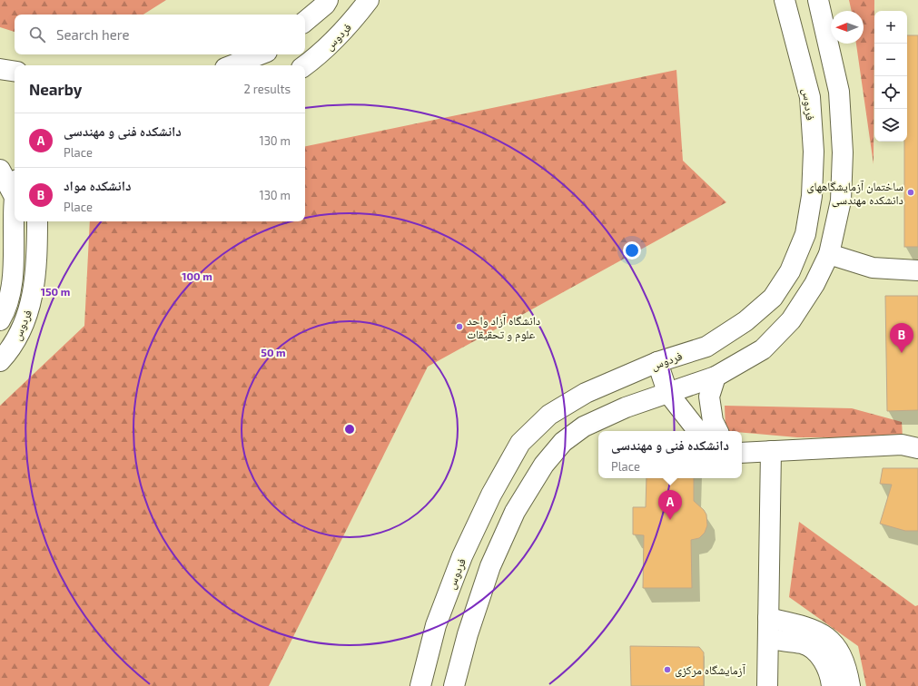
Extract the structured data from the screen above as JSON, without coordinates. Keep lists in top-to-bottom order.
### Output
{
  "streets": {
    "lane": ["فردوس"]
  },
  "places": ["ساختمان آزمایشگاههای دانشکده مهندسی", "دانشگاه آزاد واحد علوم و تحقیقات", "آزمایشگاه مرکزی"],
  "north": "left",
  "page": {
    "map_buttons": ["+", "−"],
    "search": "Search here",
    "heading": ["Nearby", "2 results"],
    "list": [
      {
        "mark": "A",
        "name": "دانشکده فنی و مهندسی",
        "note": "Place",
        "value": "130 m"
      },
      {
        "mark": "B",
        "name": "دانشکده مواد",
        "note": "Place",
        "value": "130 m"
      }
    ],
    "pins": ["B", "A"],
    "popup": ["دانشکده فنی و مهندسی", "Place"]
  },
  "rings": ["100 m", "150 m", "50 m"]
}
